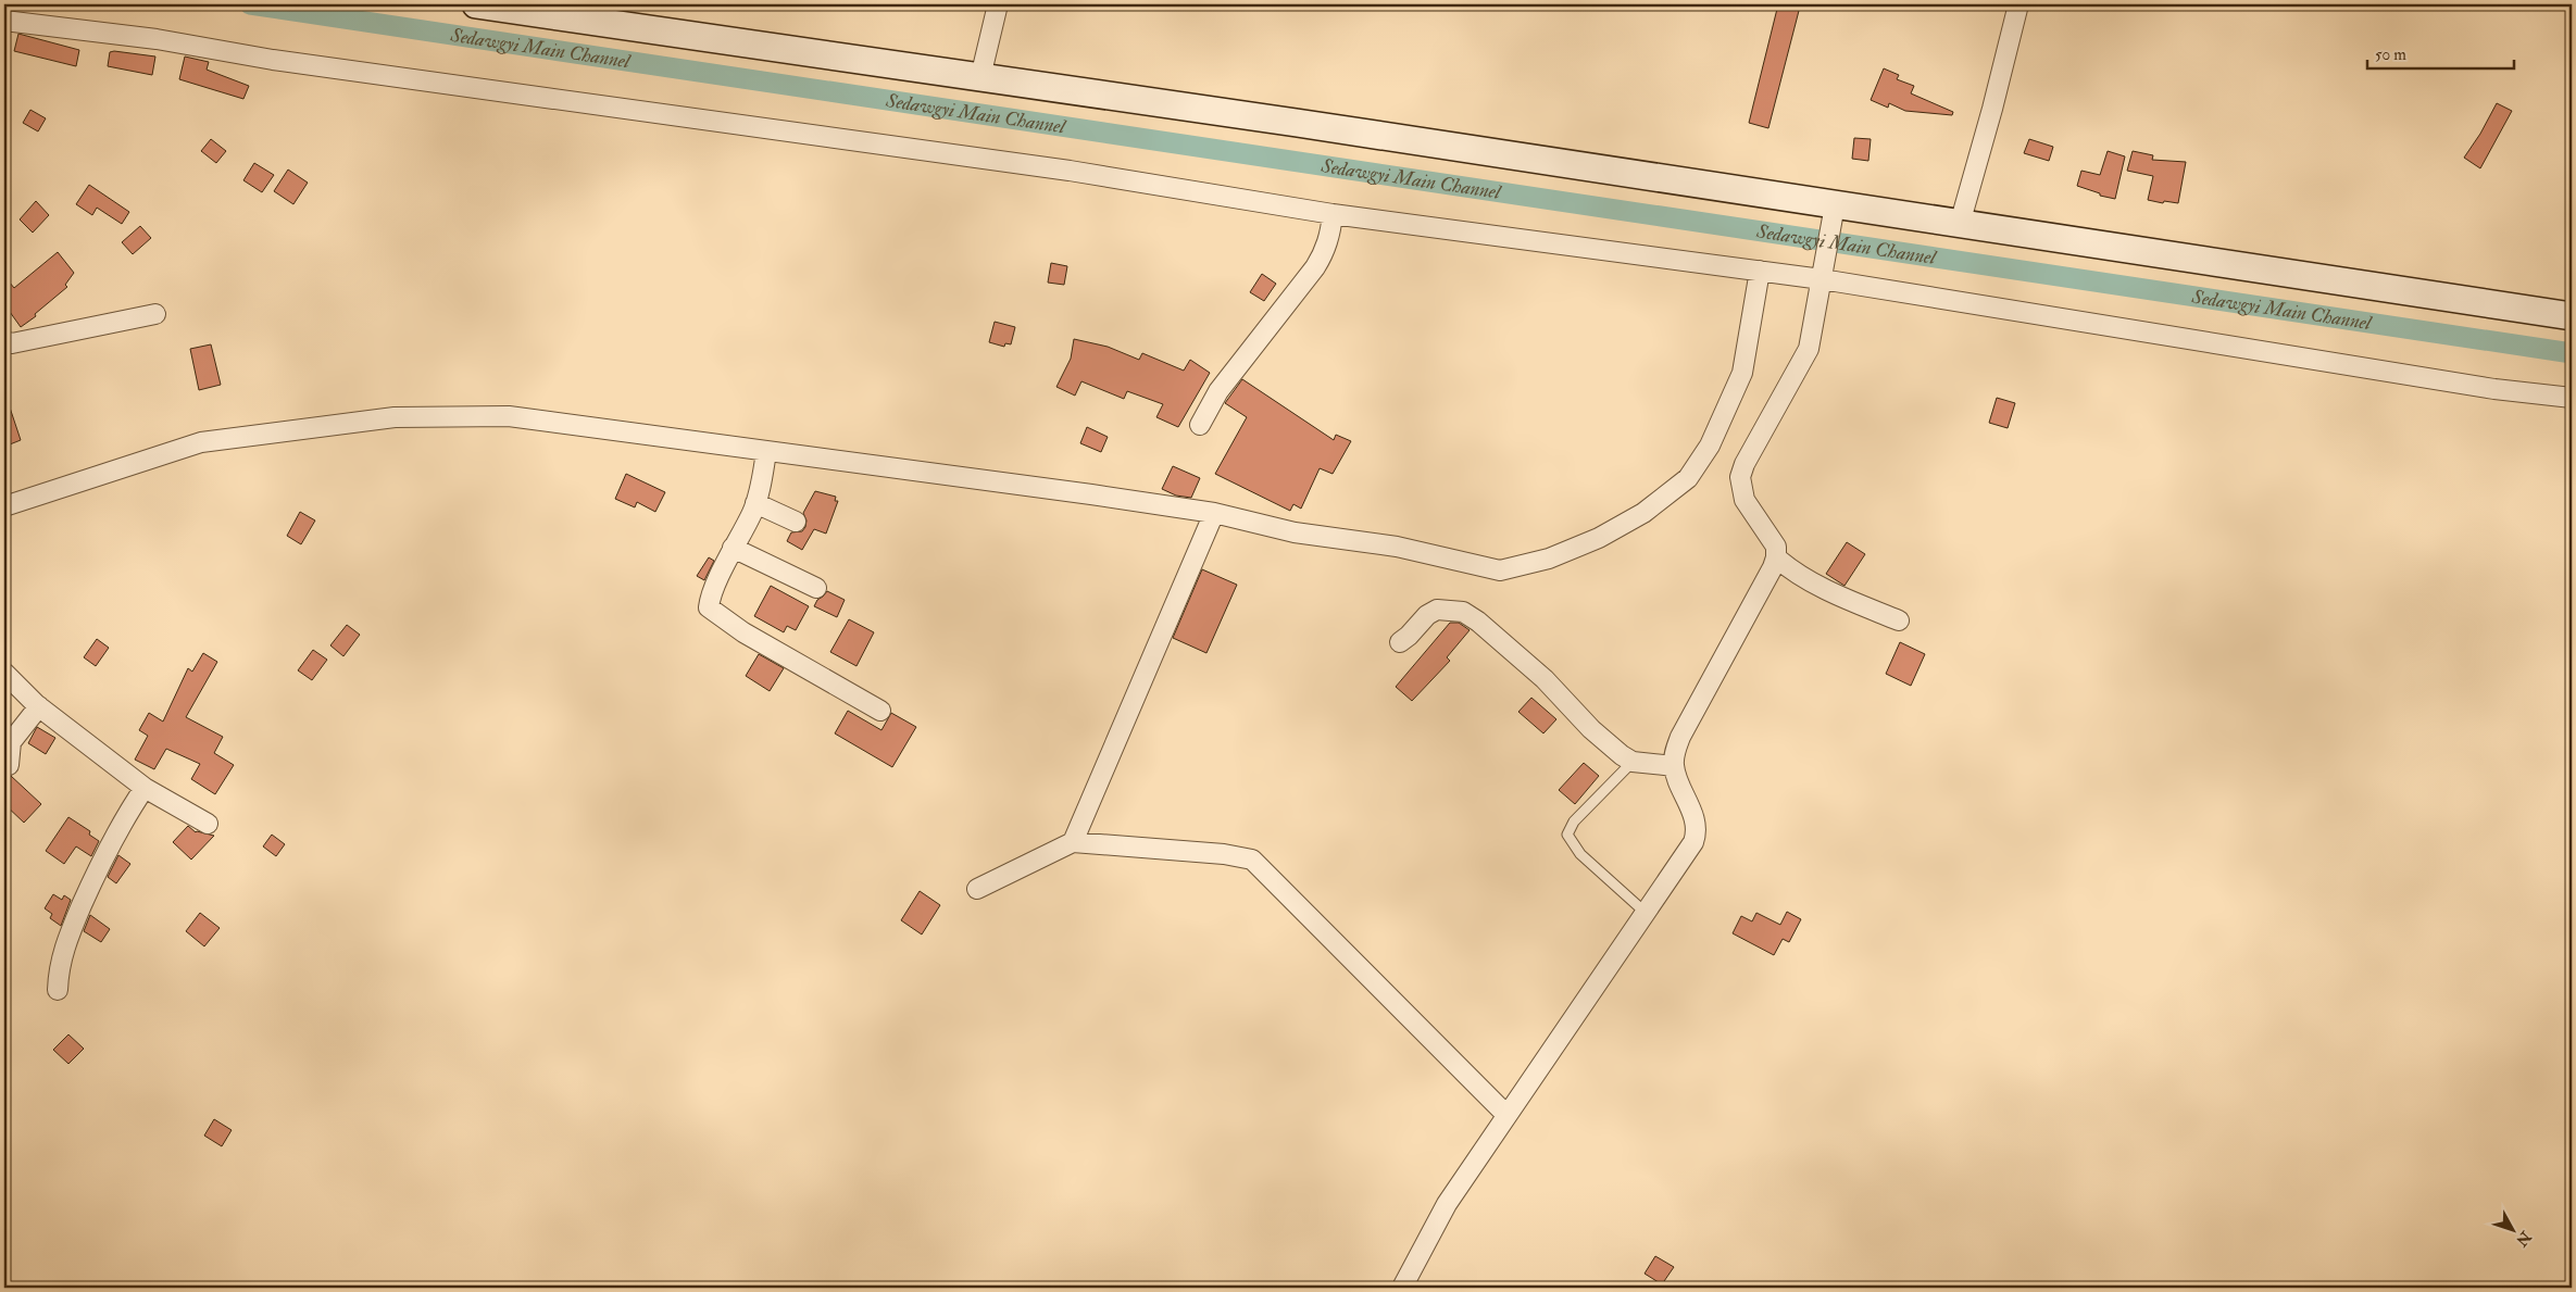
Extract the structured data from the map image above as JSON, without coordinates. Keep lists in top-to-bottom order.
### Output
{
  "water": ["Sedawgyi Main Channel"],
  "scale_bar": "50 m",
  "north": "bottom right"
}
